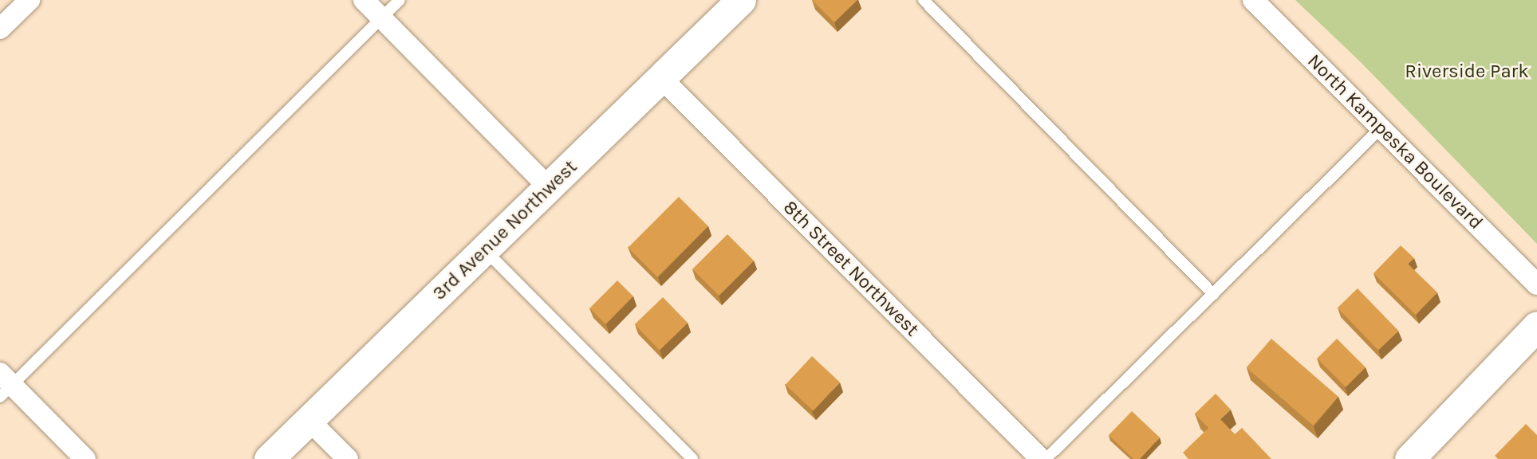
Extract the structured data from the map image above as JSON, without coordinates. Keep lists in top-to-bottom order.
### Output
{
  "streets": {
    "main road": ["3rd Avenue Northwest"],
    "street": ["North Kampeska Boulevard", "8th Street Northwest"]
  },
  "crossings": [
    ["3rd Avenue Northwest", "8th Street Northwest"]
  ],
  "parks": ["Riverside Park"]
}
